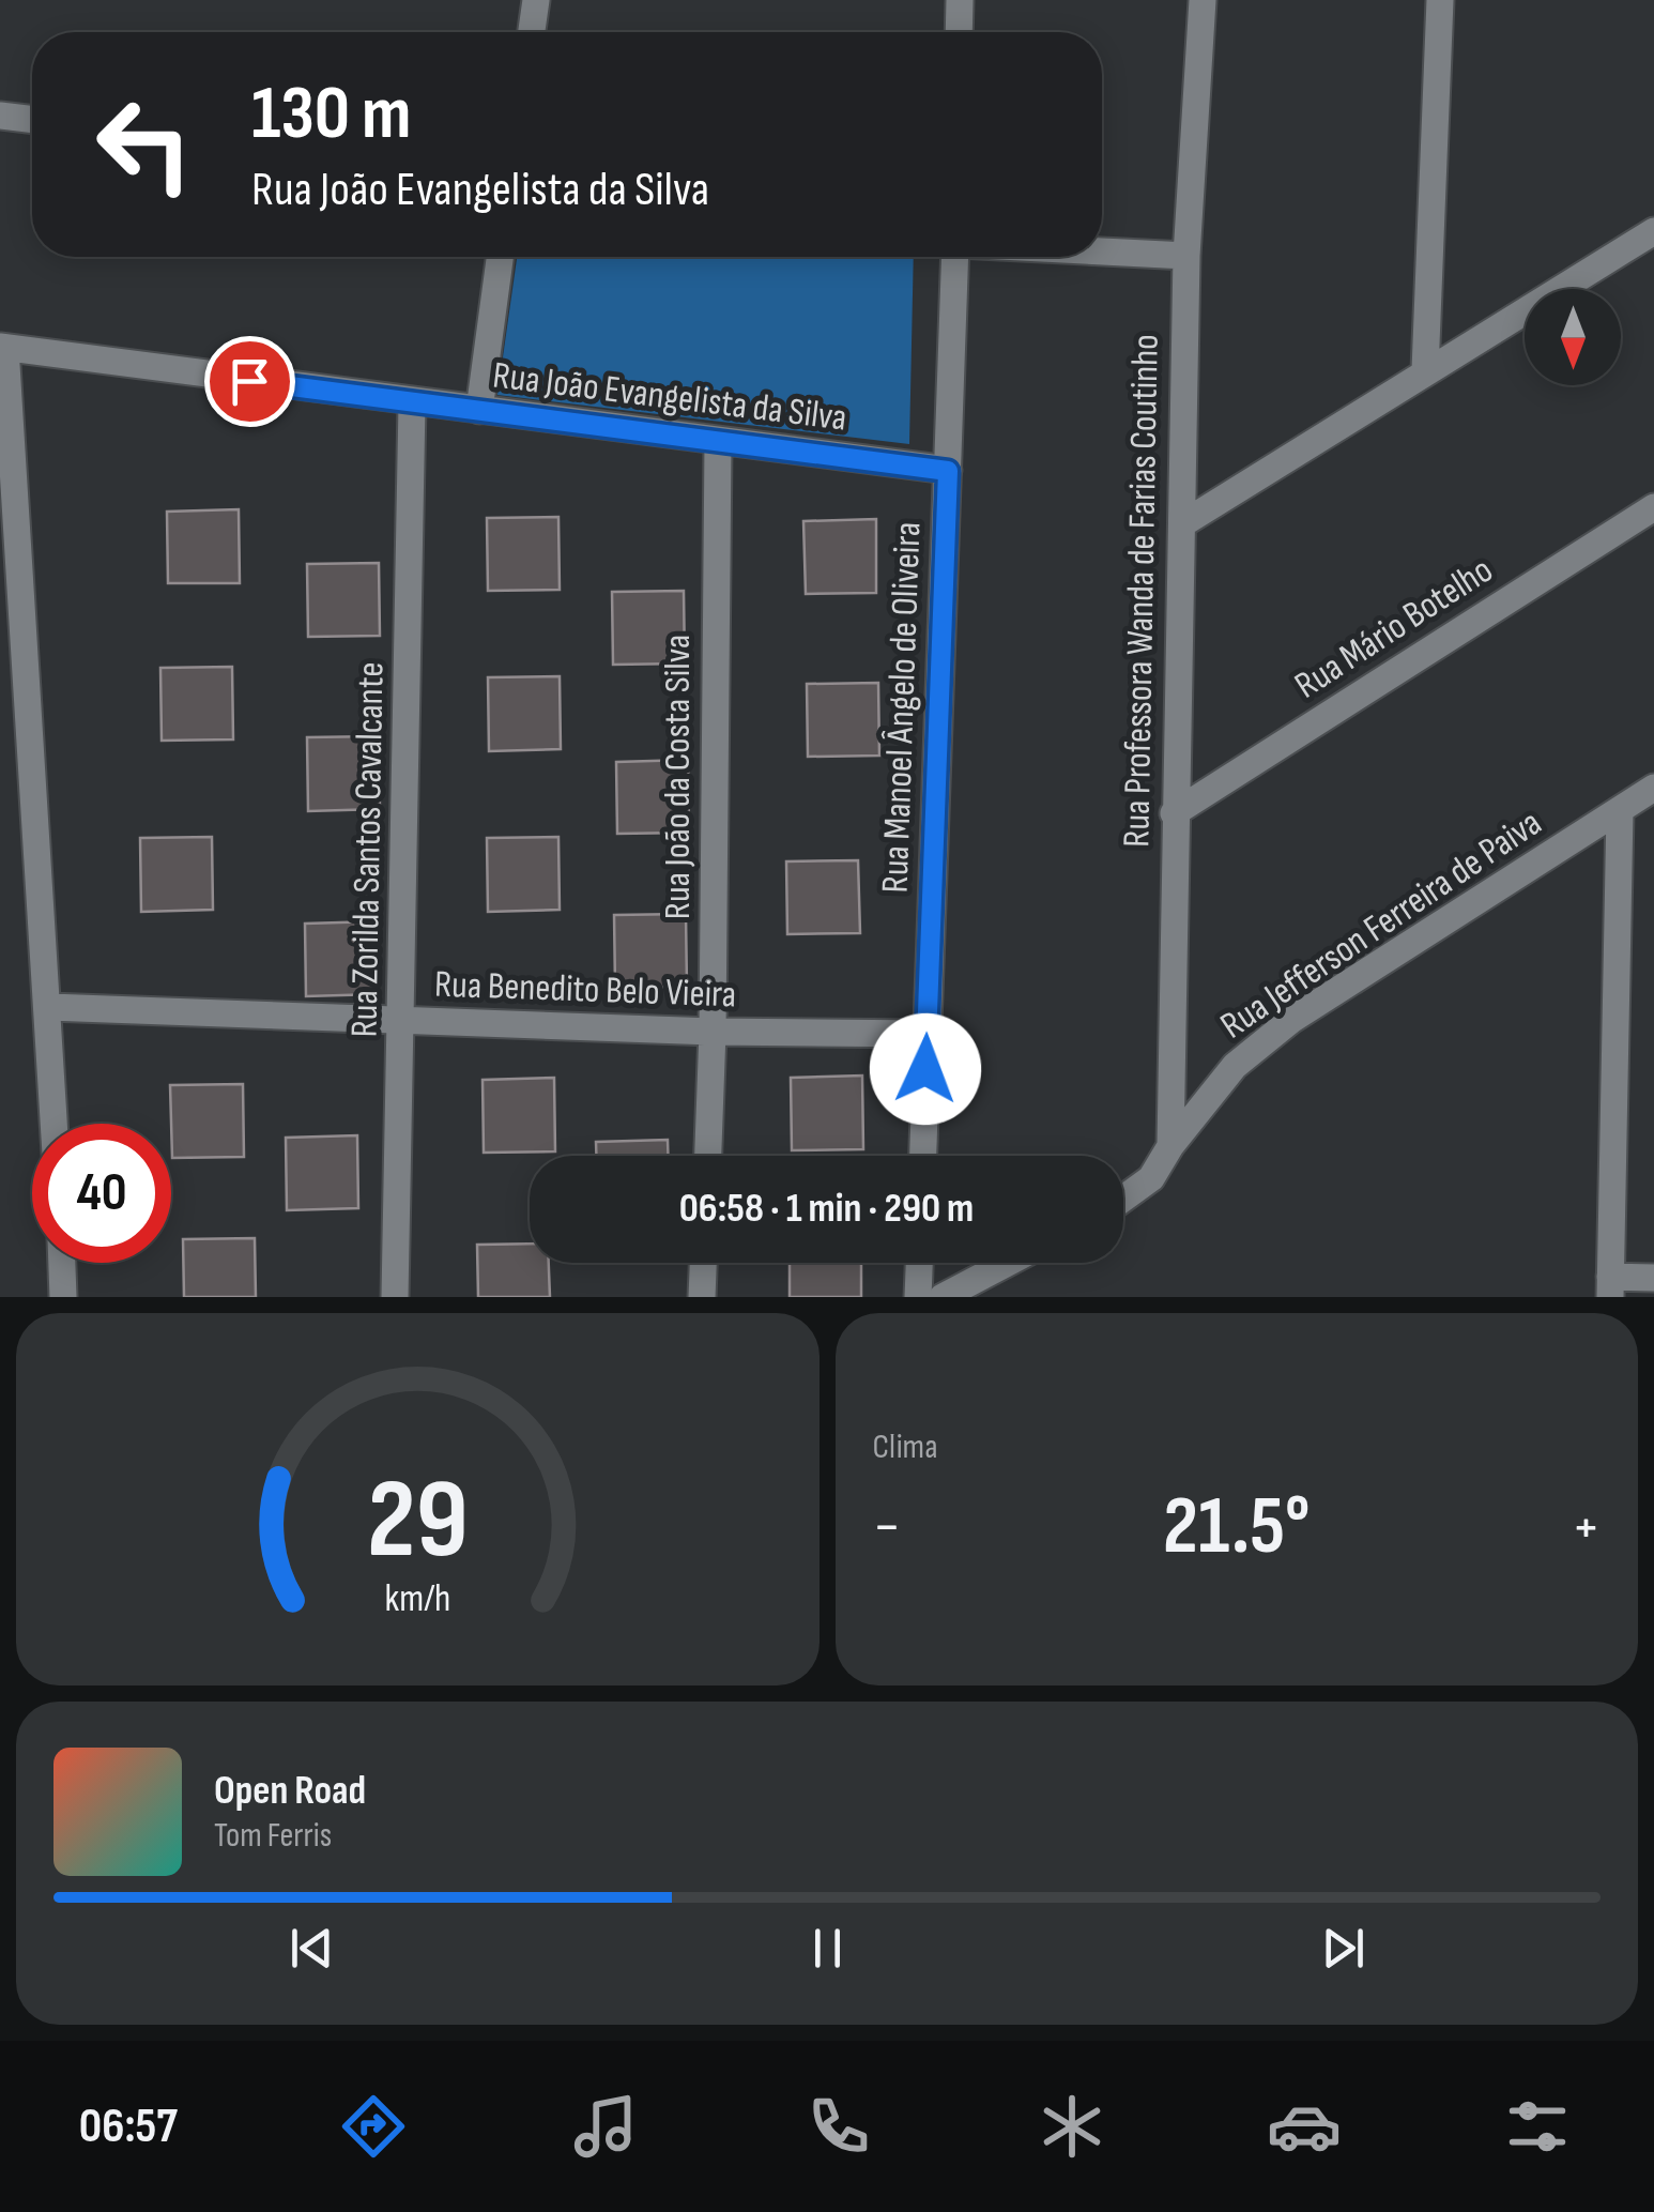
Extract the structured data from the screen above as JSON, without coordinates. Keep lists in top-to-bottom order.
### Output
{
  "streets": {
    "street": [
      "Rua João Evangelista da Silva",
      "Rua Professora Wanda de Farias Coutinho",
      "Rua Mário Botelho",
      "Rua Manoel Ângelo de Oliveira",
      "Rua João da Costa Silva",
      "Rua Zorilda Santos Cavalcante",
      "Rua Jefferson Ferreira de Paiva",
      "Rua Benedito Belo Vieira"
    ]
  },
  "crossings": [
    ["Rua João Evangelista da Silva", "Rua Manoel Ângelo de Oliveira"],
    ["Rua João Evangelista da Silva", "Rua João da Costa Silva"],
    ["Rua João Evangelista da Silva", "Rua Zorilda Santos Cavalcante"],
    ["Rua Professora Wanda de Farias Coutinho", "Rua Mário Botelho"],
    ["Rua Professora Wanda de Farias Coutinho", "Rua Jefferson Ferreira de Paiva"],
    ["Rua Manoel Ângelo de Oliveira", "Rua Benedito Belo Vieira"],
    ["Rua João da Costa Silva", "Rua Benedito Belo Vieira"],
    ["Rua Zorilda Santos Cavalcante", "Rua Benedito Belo Vieira"]
  ],
  "north": "bottom",
  "page": {
    "turn": ["130 m", "Rua João Evangelista da Silva"],
    "limit": "40",
    "trip": "06:58 · 1 min · 290 m",
    "tile": "Clima",
    "heat": ["−", "21.5°", "+"],
    "song": ["Open Road", "Tom Ferris"],
    "tabs": "06:57",
    "gauge": ["29", "km/h"]
  }
}
